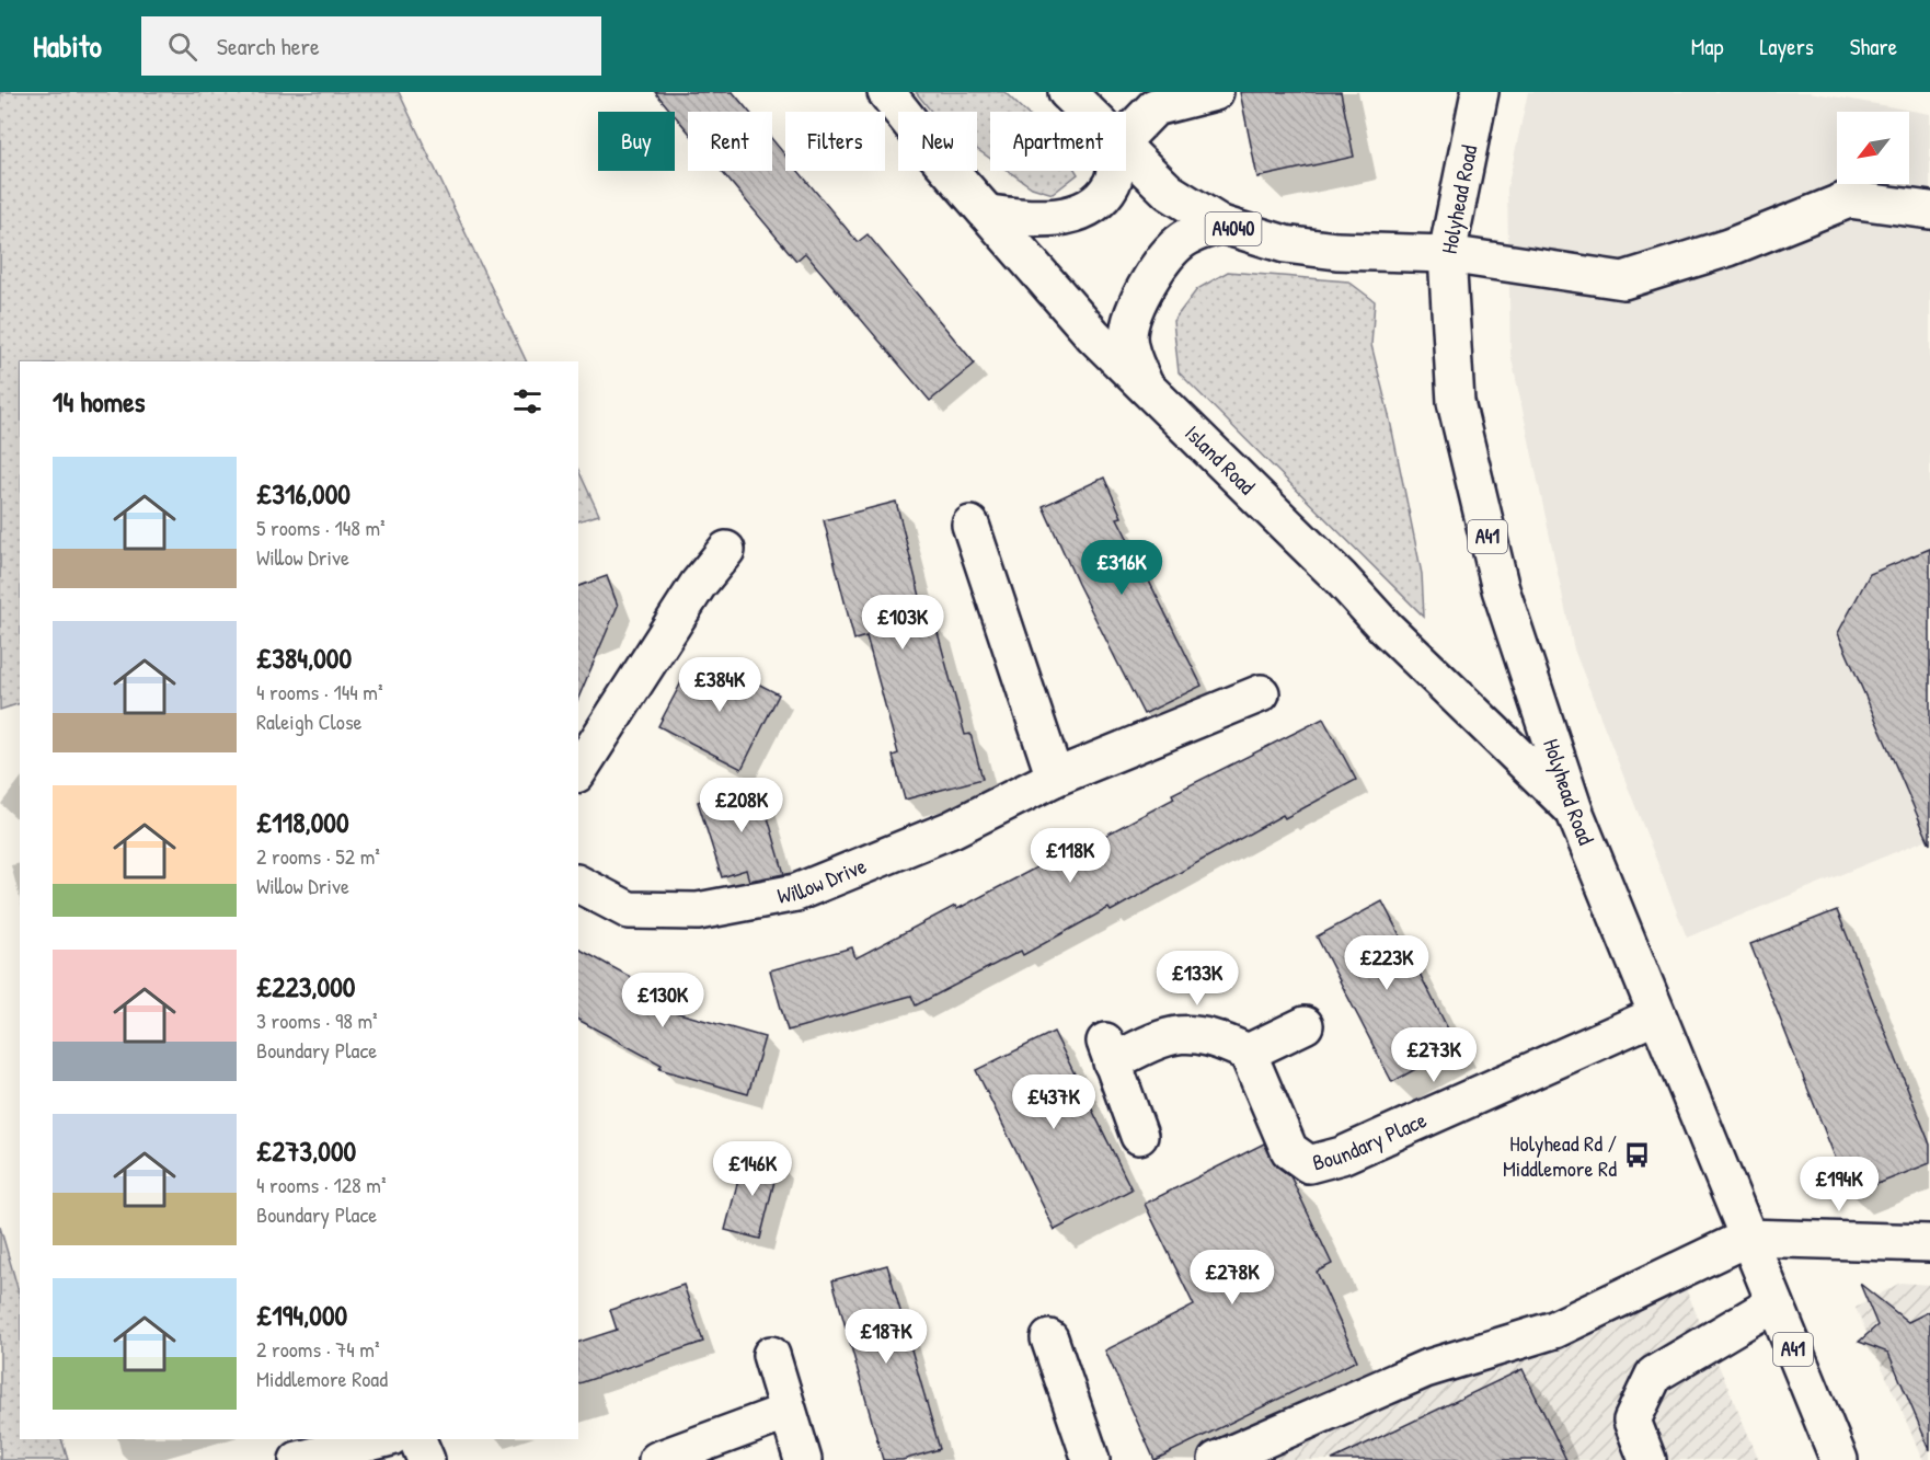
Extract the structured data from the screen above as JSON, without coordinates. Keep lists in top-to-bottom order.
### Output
{
  "streets": {
    "main road": [
      "Holyhead Road",
      "A4040",
      "Island Road",
      "A41",
      "Willow Drive",
      "Boundary Place"
    ]
  },
  "crossings": [
    ["Holyhead Road", "A4040"],
    ["Holyhead Road", "Island Road"],
    ["Holyhead Road", "Boundary Place"]
  ],
  "places": {
    "bus stop": ["Holyhead Rd / Middlemore Rd"]
  },
  "north": "bottom left",
  "page": {
    "header": "Habito",
    "search": "Search here",
    "nav": ["Map", "Layers", "Share"],
    "chip": [
      "Buy",
      "Rent",
      "Filters",
      "New",
      "Apartment"
    ],
    "heading": "14 homes",
    "list": [
      {
        "name": "£316,000",
        "note": "5 rooms · 148 m² · Willow Drive"
      },
      {
        "name": "£384,000",
        "note": "4 rooms · 144 m² · Raleigh Close"
      },
      {
        "name": "£118,000",
        "note": "2 rooms · 52 m² · Willow Drive"
      },
      {
        "name": "£223,000",
        "note": "3 rooms · 98 m² · Boundary Place"
      },
      {
        "name": "£273,000",
        "note": "4 rooms · 128 m² · Boundary Place"
      },
      {
        "name": "£194,000",
        "note": "2 rooms · 74 m² · Middlemore Road"
      }
    ],
    "price": [
      "£316K",
      "£103K",
      "£384K",
      "£208K",
      "£118K",
      "£223K",
      "£133K",
      "£130K",
      "£273K",
      "£437K",
      "£146K",
      "£194K",
      "£278K",
      "£187K"
    ]
  }
}
